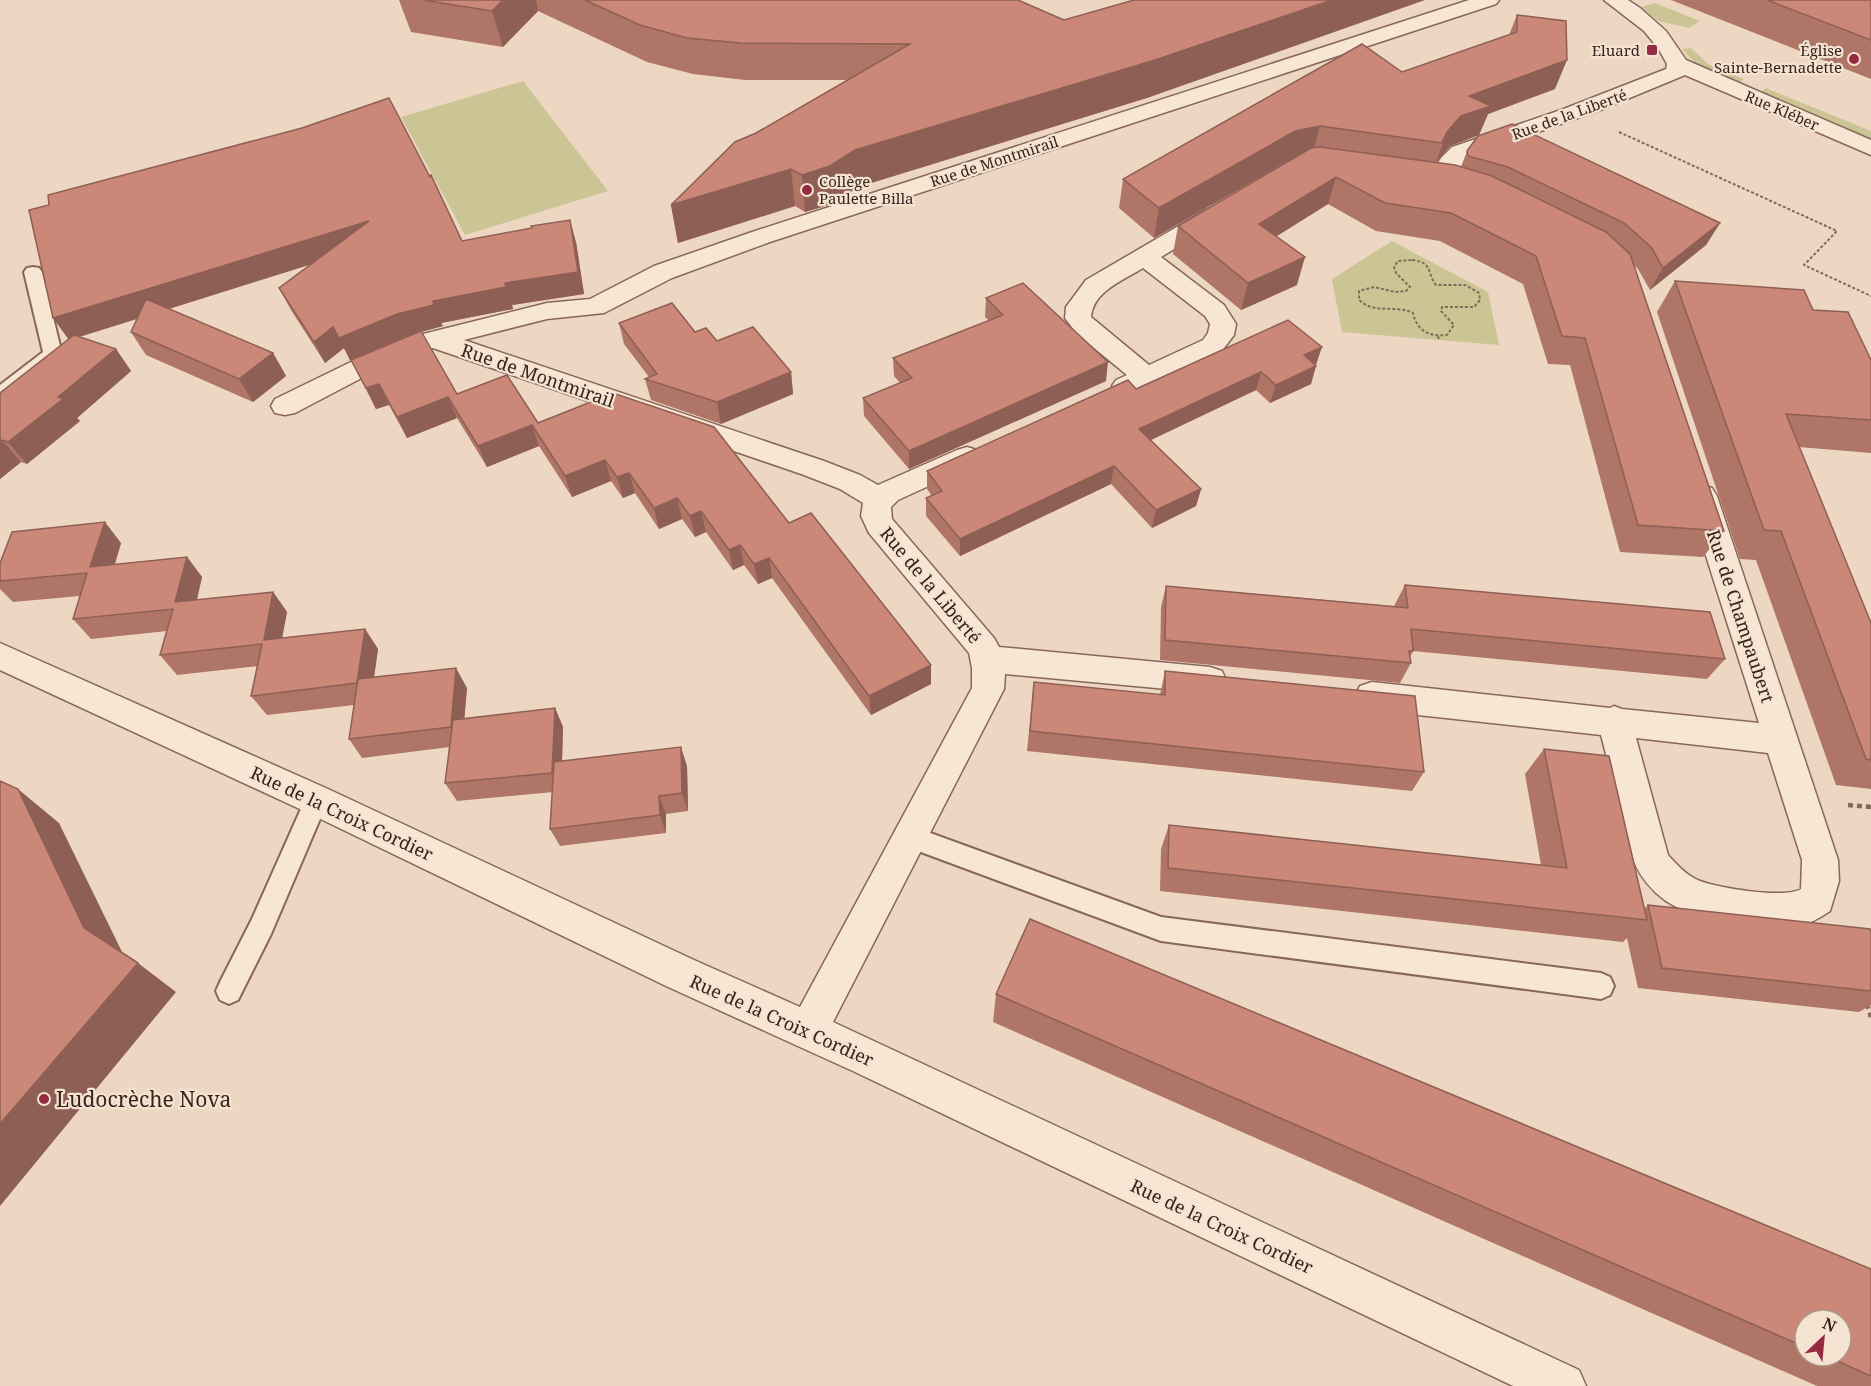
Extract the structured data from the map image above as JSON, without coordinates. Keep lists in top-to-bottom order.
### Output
{
  "streets": {
    "street": [
      "Rue Kléber",
      "Rue de la Liberté",
      "Rue de Montmirail",
      "Rue de Champaubert",
      "Rue de la Croix Cordier"
    ]
  },
  "crossings": [
    ["Rue Kléber", "Rue de la Liberté"],
    ["Rue de la Liberté", "Rue de Montmirail"],
    ["Rue de la Liberté", "Rue de la Croix Cordier"]
  ],
  "places": {
    "transit": ["Eluard"],
    "other": ["Église Sainte-Bernadette", "Collège Paulette Billa", "Ludocrèche Nova"]
  },
  "north": "top right"
}
